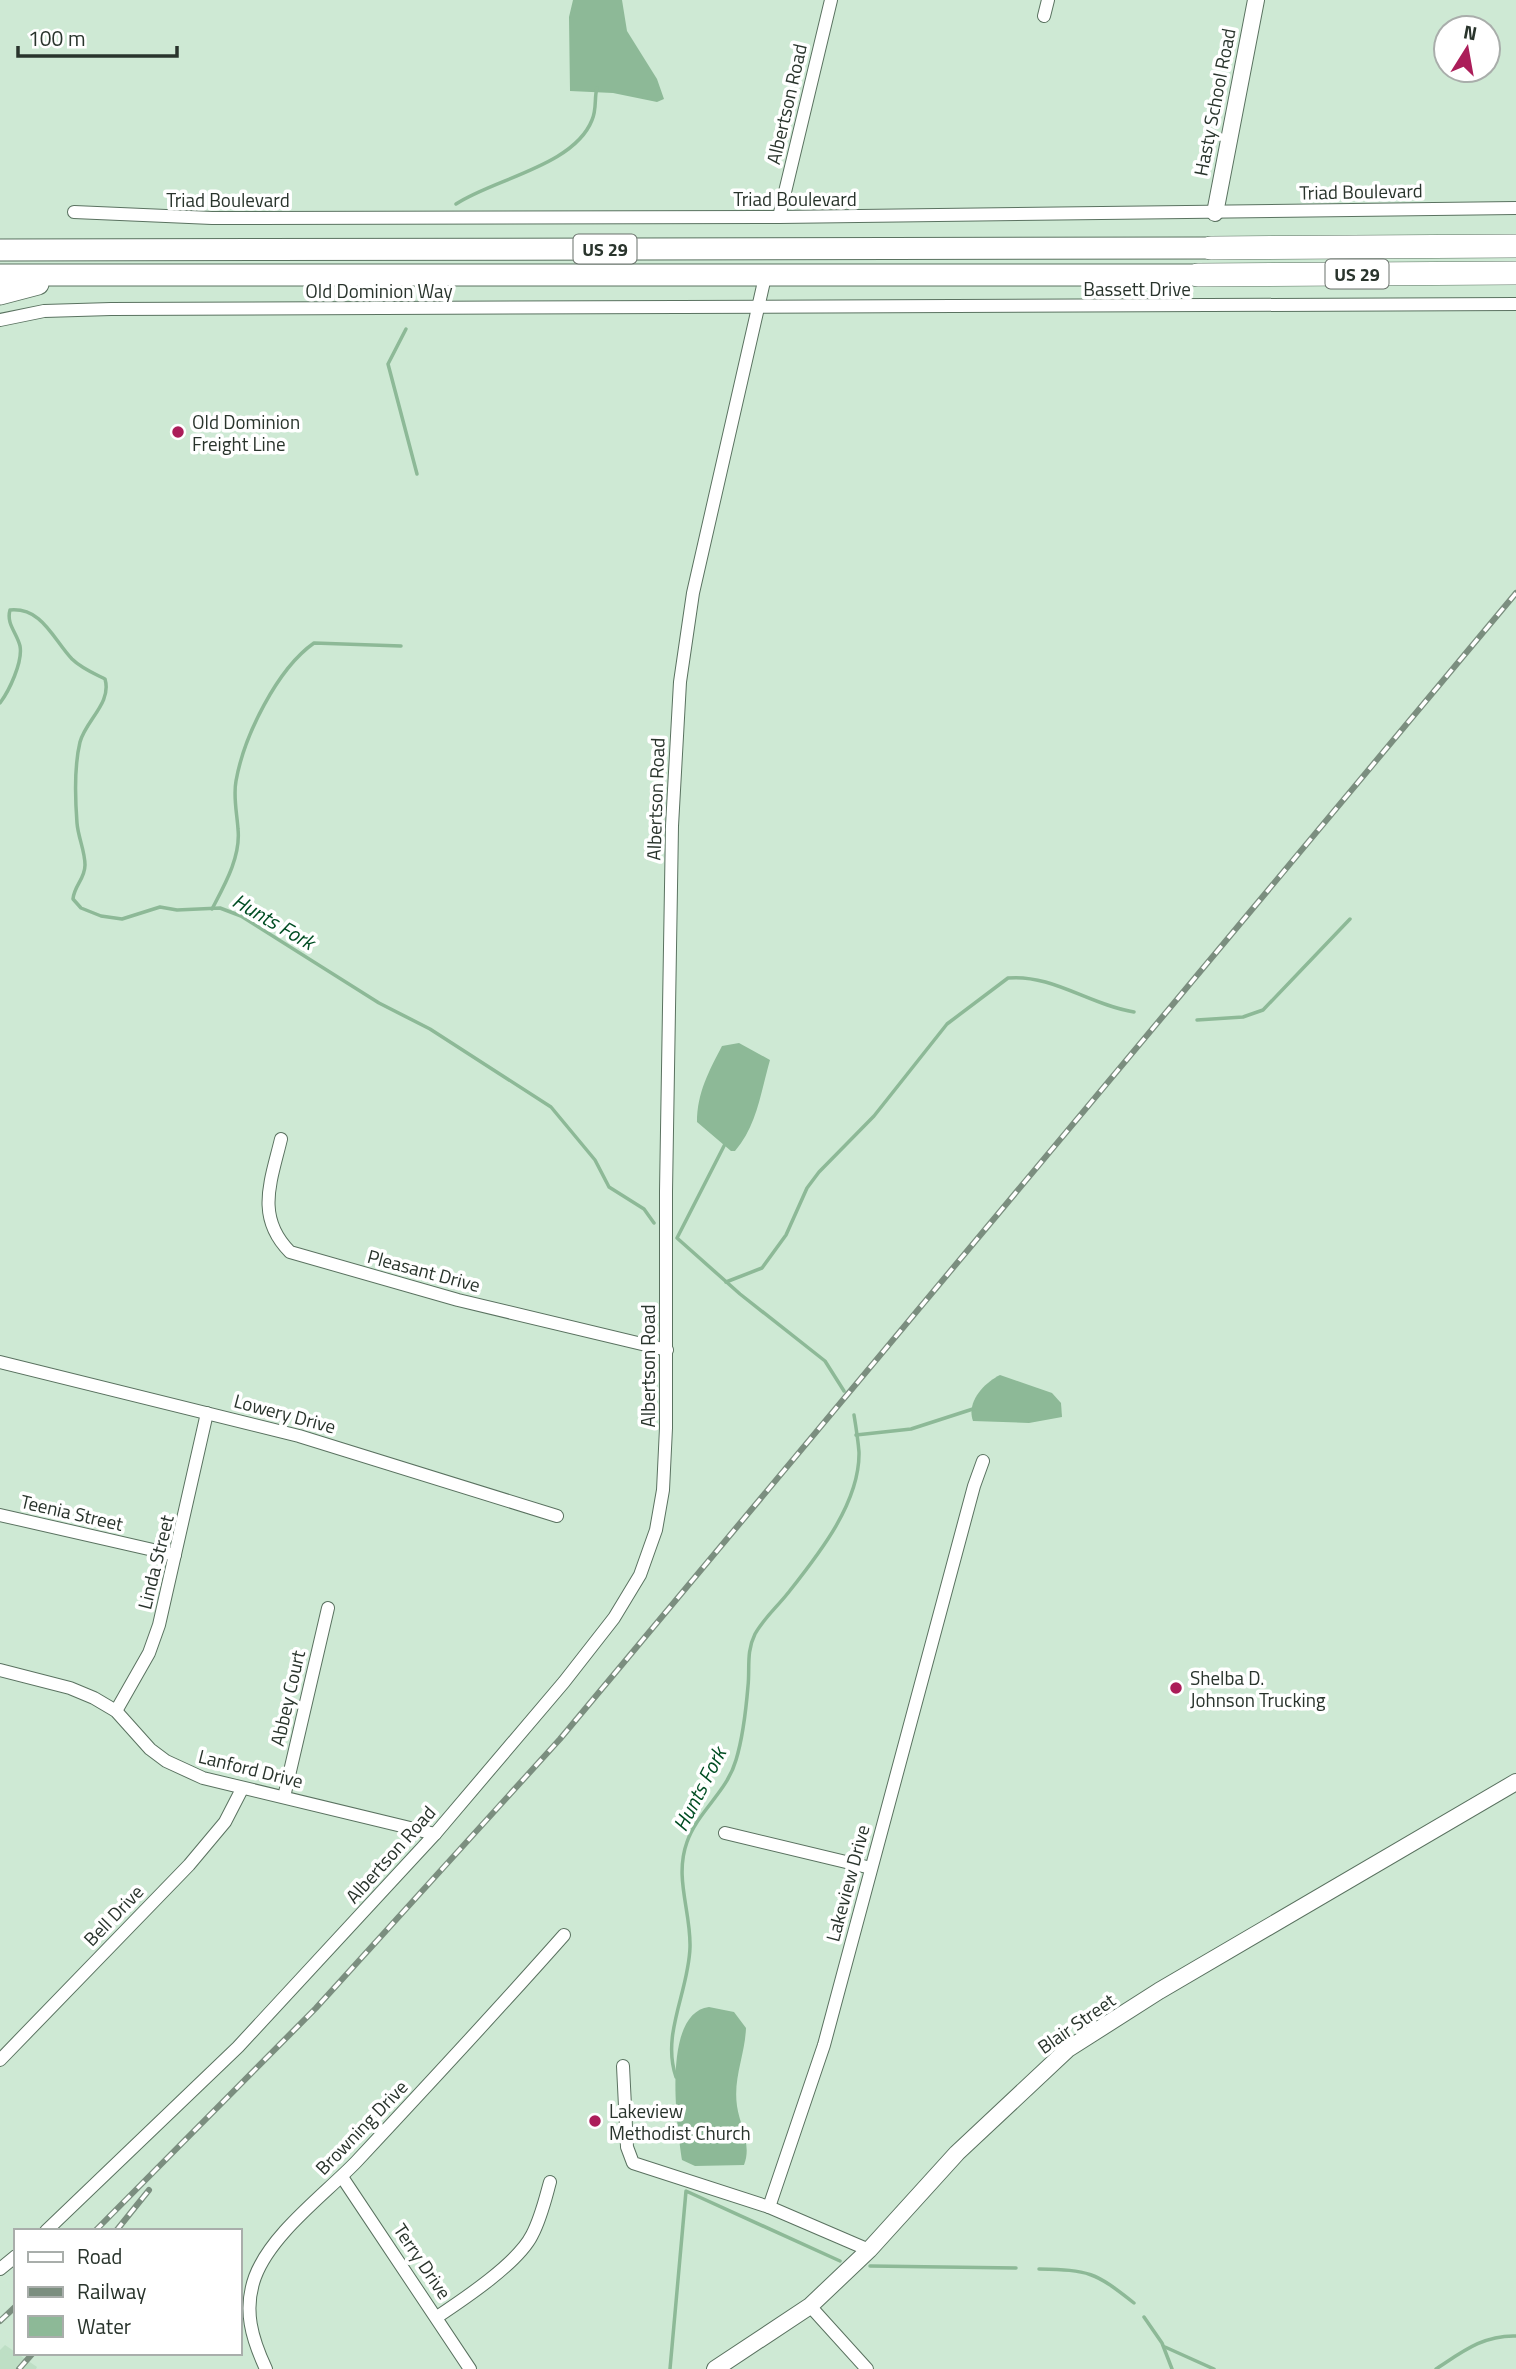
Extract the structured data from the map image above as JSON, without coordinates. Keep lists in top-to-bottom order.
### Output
{
  "streets": {
    "highway": ["US 29"],
    "street": [
      "Hasty School Road",
      "Albertson Road",
      "Triad Boulevard",
      "Bassett Drive",
      "Old Dominion Way",
      "Pleasant Drive",
      "Lowery Drive",
      "Teenia Street",
      "Linda Street",
      "Abbey Court",
      "Lanford Drive",
      "Lakeview Drive",
      "Bell Drive",
      "Blair Street",
      "Browning Drive",
      "Terry Drive"
    ]
  },
  "crossings": [
    ["Hasty School Road", "Triad Boulevard"],
    ["Albertson Road", "Triad Boulevard"],
    ["Albertson Road", "US 29"],
    ["Albertson Road", "Bassett Drive"],
    ["Albertson Road", "Old Dominion Way"],
    ["Albertson Road", "Pleasant Drive"],
    ["Albertson Road", "Lanford Drive"],
    ["Bassett Drive", "Old Dominion Way"],
    ["Lowery Drive", "Linda Street"],
    ["Teenia Street", "Linda Street"],
    ["Linda Street", "Lanford Drive"],
    ["Abbey Court", "Lanford Drive"],
    ["Lanford Drive", "Bell Drive"],
    ["Browning Drive", "Terry Drive"]
  ],
  "water": ["Hunts Fork"],
  "places": ["Old Dominion Freight Line", "Shelba D. Johnson Trucking", "Lakeview Methodist Church"],
  "legend": ["Road", "Railway", "Water"],
  "scale_bar": "100 m",
  "north": "top"
}
